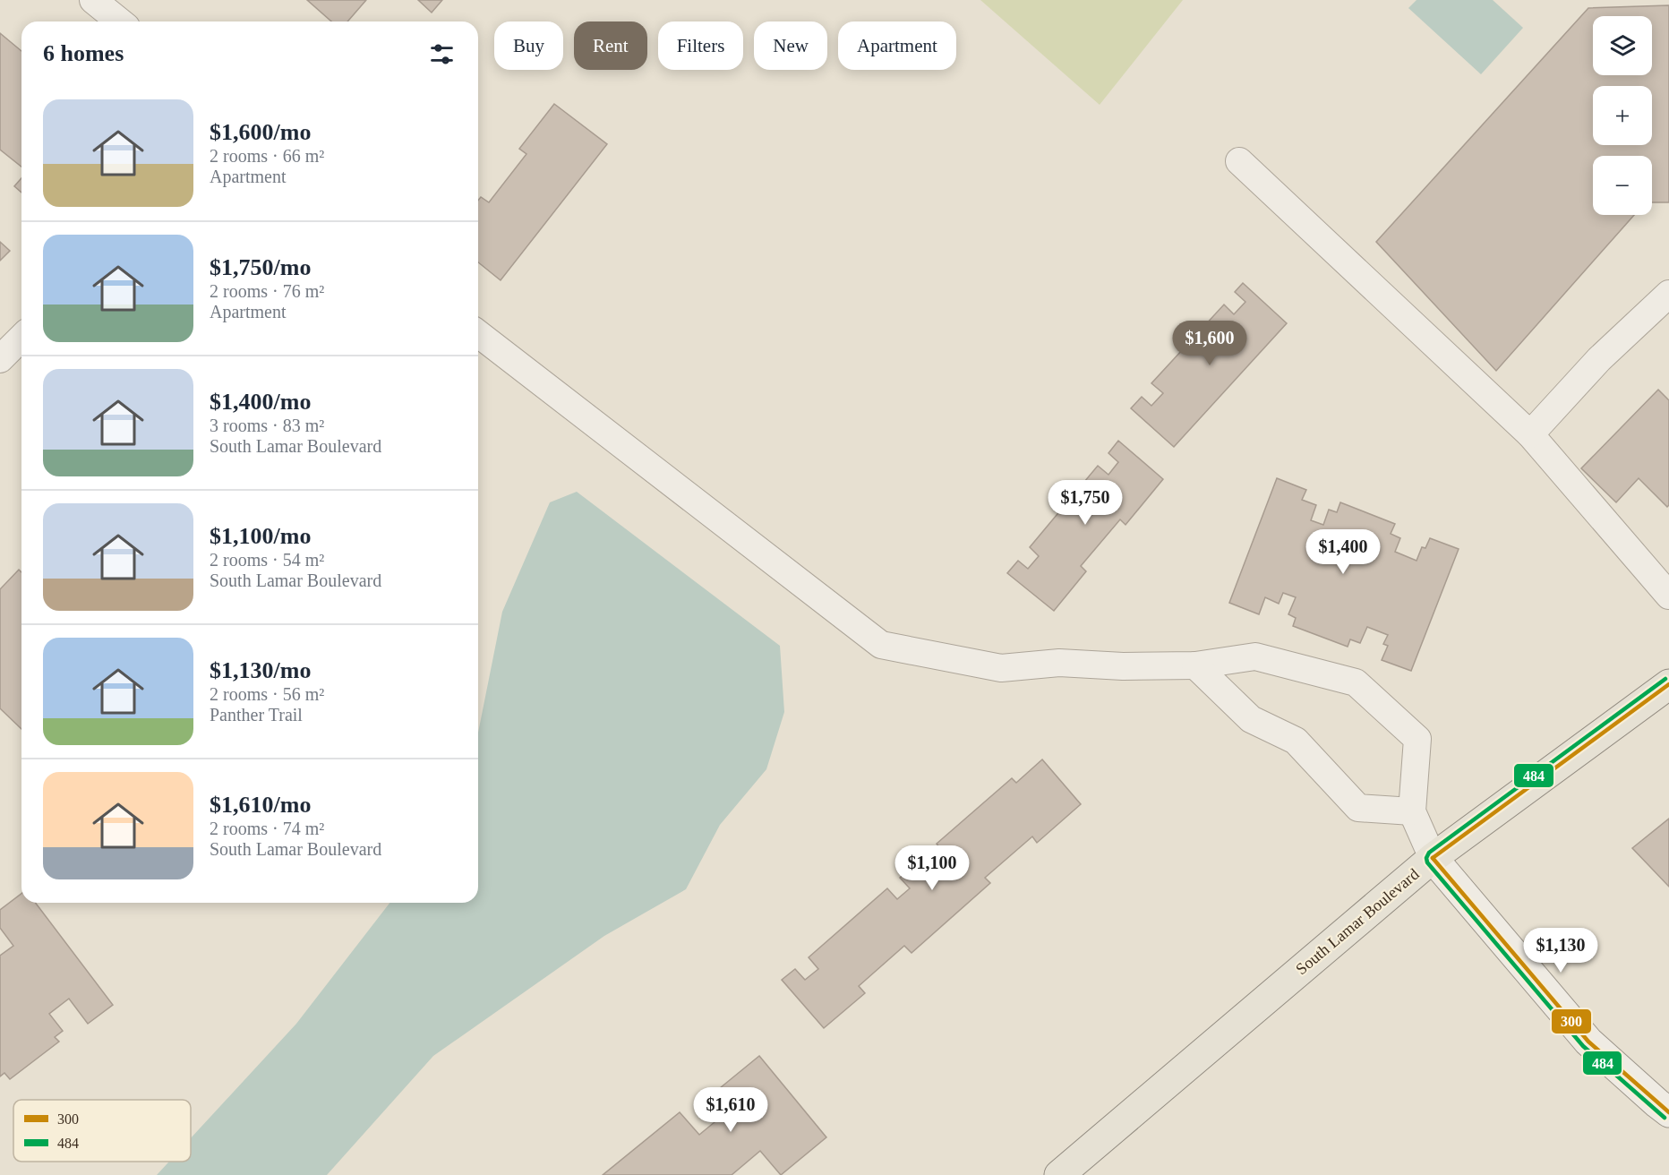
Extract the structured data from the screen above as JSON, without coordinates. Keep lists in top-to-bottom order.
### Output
{
  "streets": {
    "main road": ["South Lamar Boulevard"]
  },
  "lines": ["transit line 484", "transit line 300"],
  "legend": ["300", "484"],
  "page": {
    "map_buttons": ["+", "−"],
    "chip": [
      "Buy",
      "Rent",
      "Filters",
      "New",
      "Apartment"
    ],
    "heading": "6 homes",
    "list": [
      {
        "name": "$1,600/mo",
        "note": "2 rooms · 66 m² · Apartment"
      },
      {
        "name": "$1,750/mo",
        "note": "2 rooms · 76 m² · Apartment"
      },
      {
        "name": "$1,400/mo",
        "note": "3 rooms · 83 m² · South Lamar Boulevard"
      },
      {
        "name": "$1,100/mo",
        "note": "2 rooms · 54 m² · South Lamar Boulevard"
      },
      {
        "name": "$1,130/mo",
        "note": "2 rooms · 56 m² · Panther Trail"
      },
      {
        "name": "$1,610/mo",
        "note": "2 rooms · 74 m² · South Lamar Boulevard"
      }
    ],
    "price": [
      "$1,600",
      "$1,750",
      "$1,400",
      "$1,100",
      "$1,130",
      "$1,610"
    ]
  }
}
